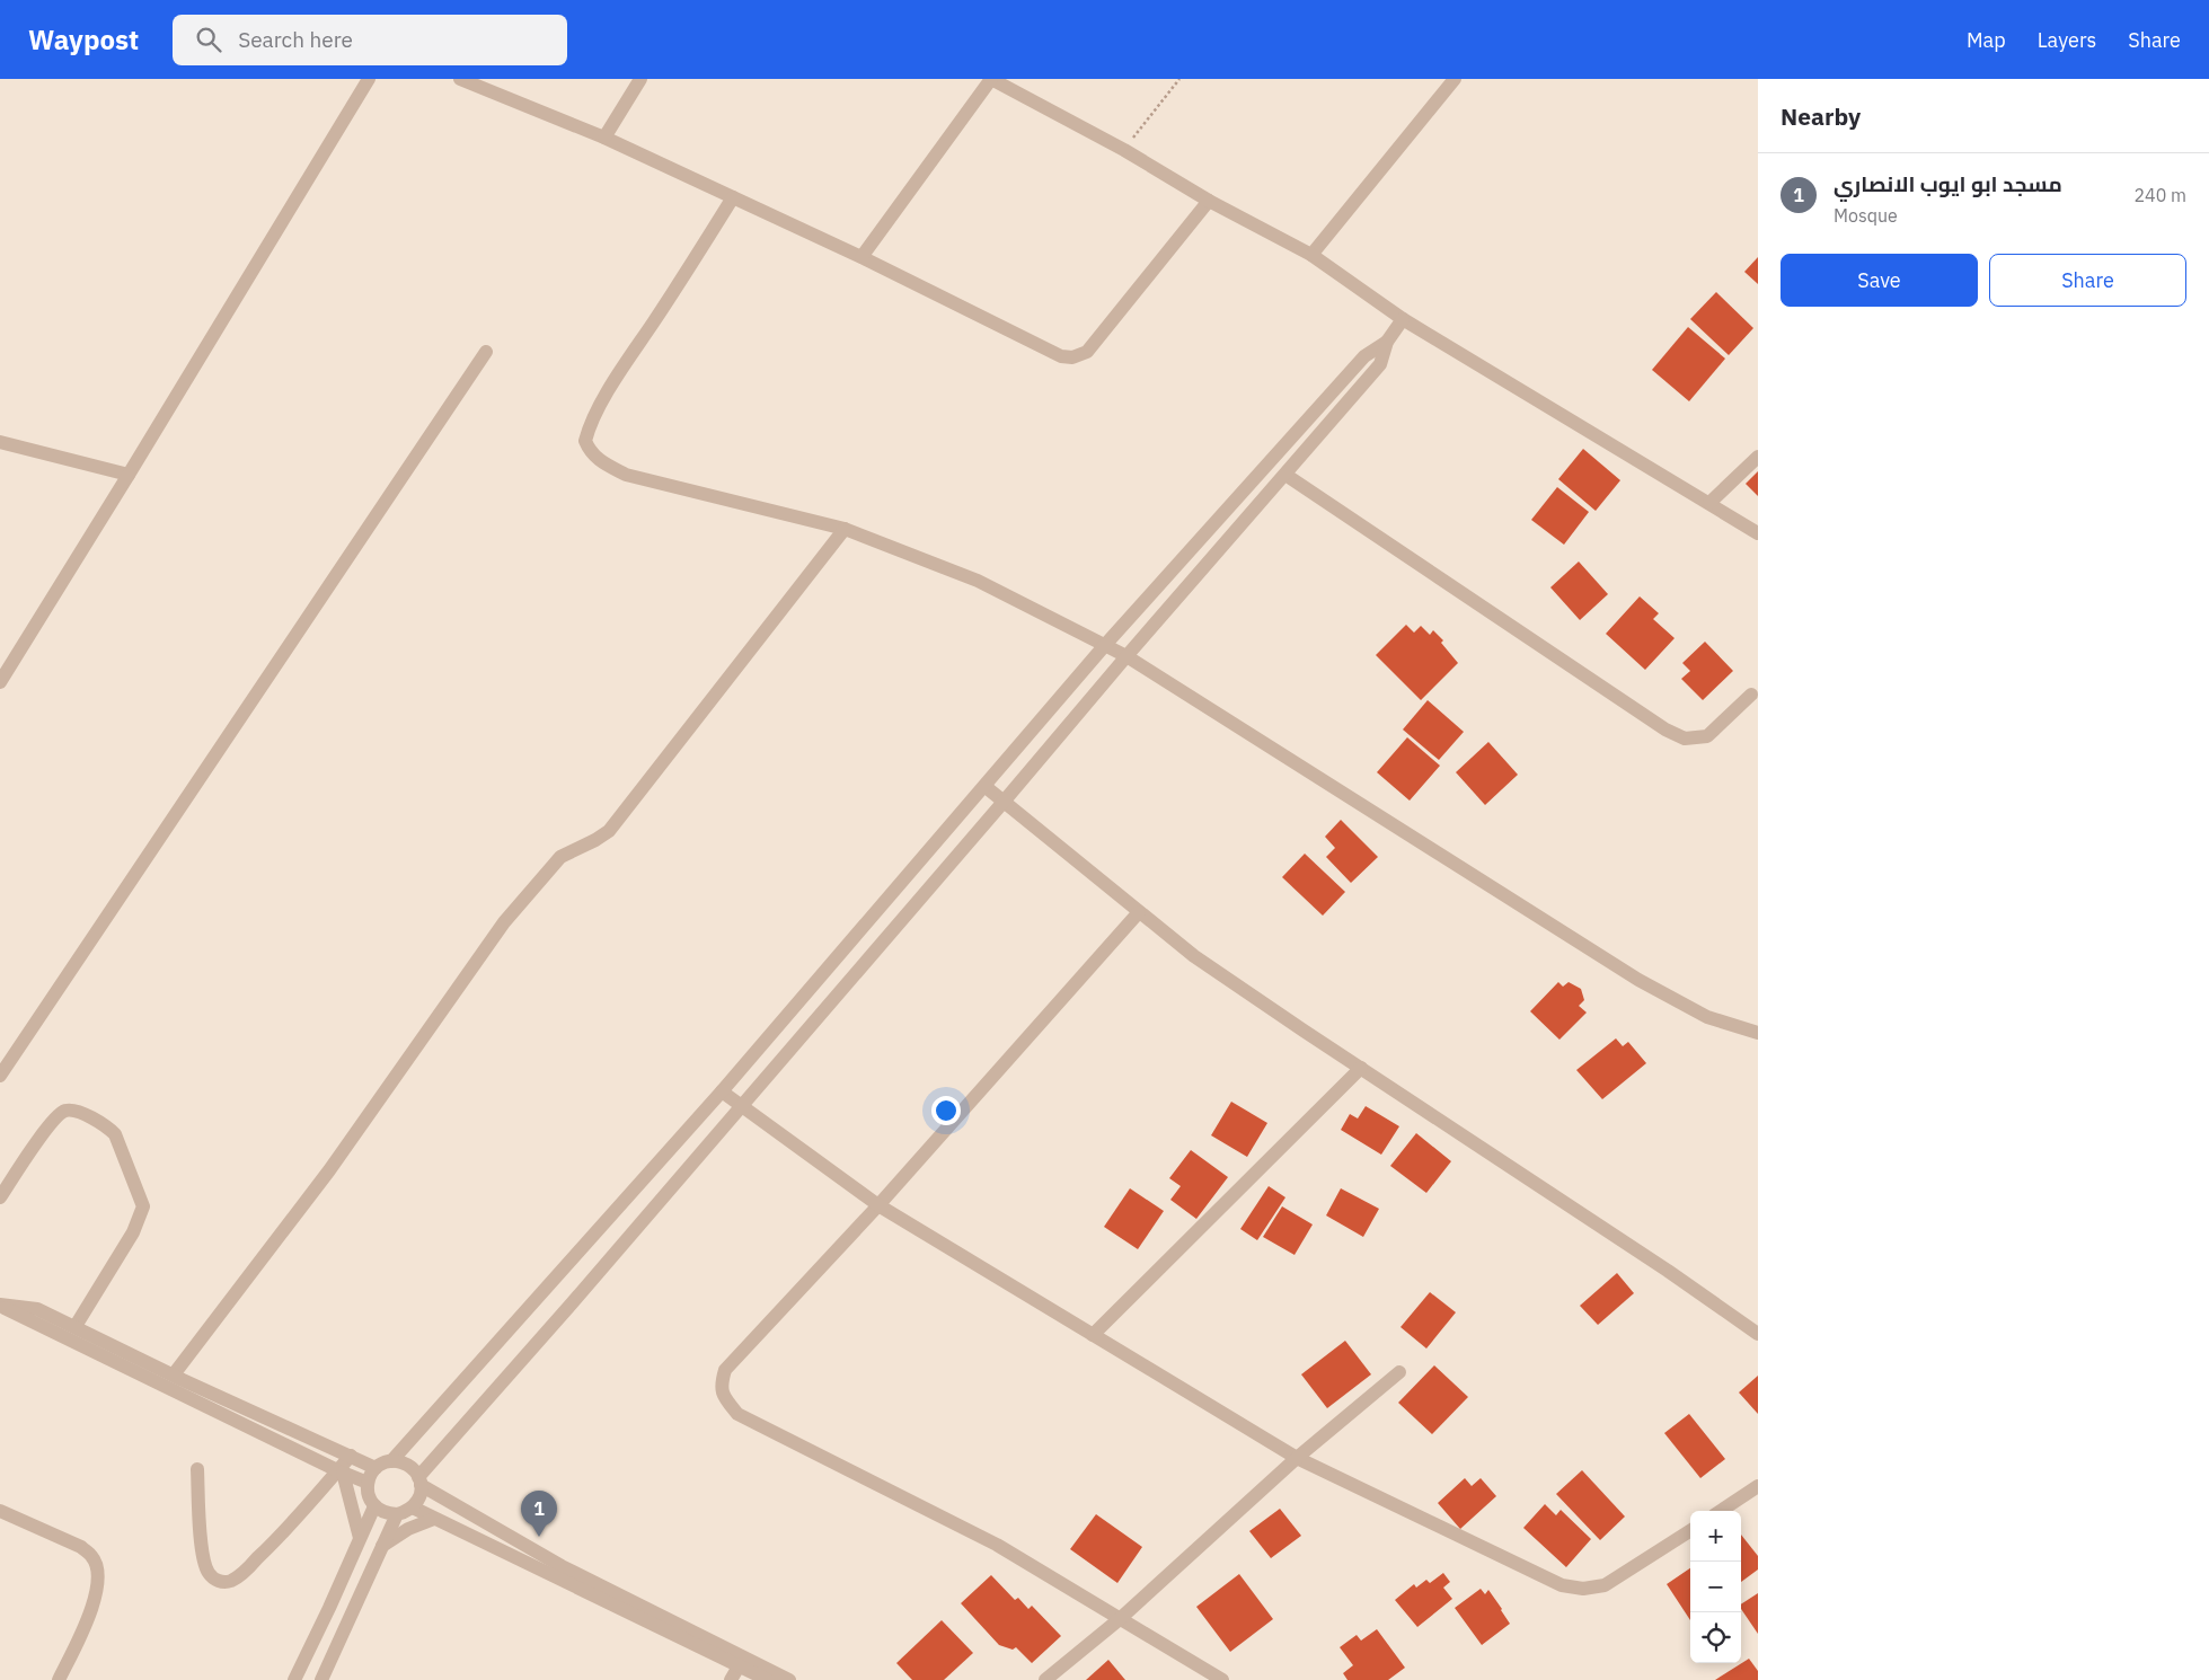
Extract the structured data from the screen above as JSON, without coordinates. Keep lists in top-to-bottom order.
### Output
{
  "page": {
    "header": "Waypost",
    "search": "Search here",
    "nav": ["Map", "Layers", "Share"],
    "heading": "Nearby",
    "list": [
      {
        "mark": "1",
        "name": "مسجد ابو ايوب الانصاري",
        "note": "Mosque",
        "value": "240 m"
      }
    ],
    "buttons": ["Save", "Share"],
    "pins": "1",
    "map_buttons": ["+", "−"]
  }
}
